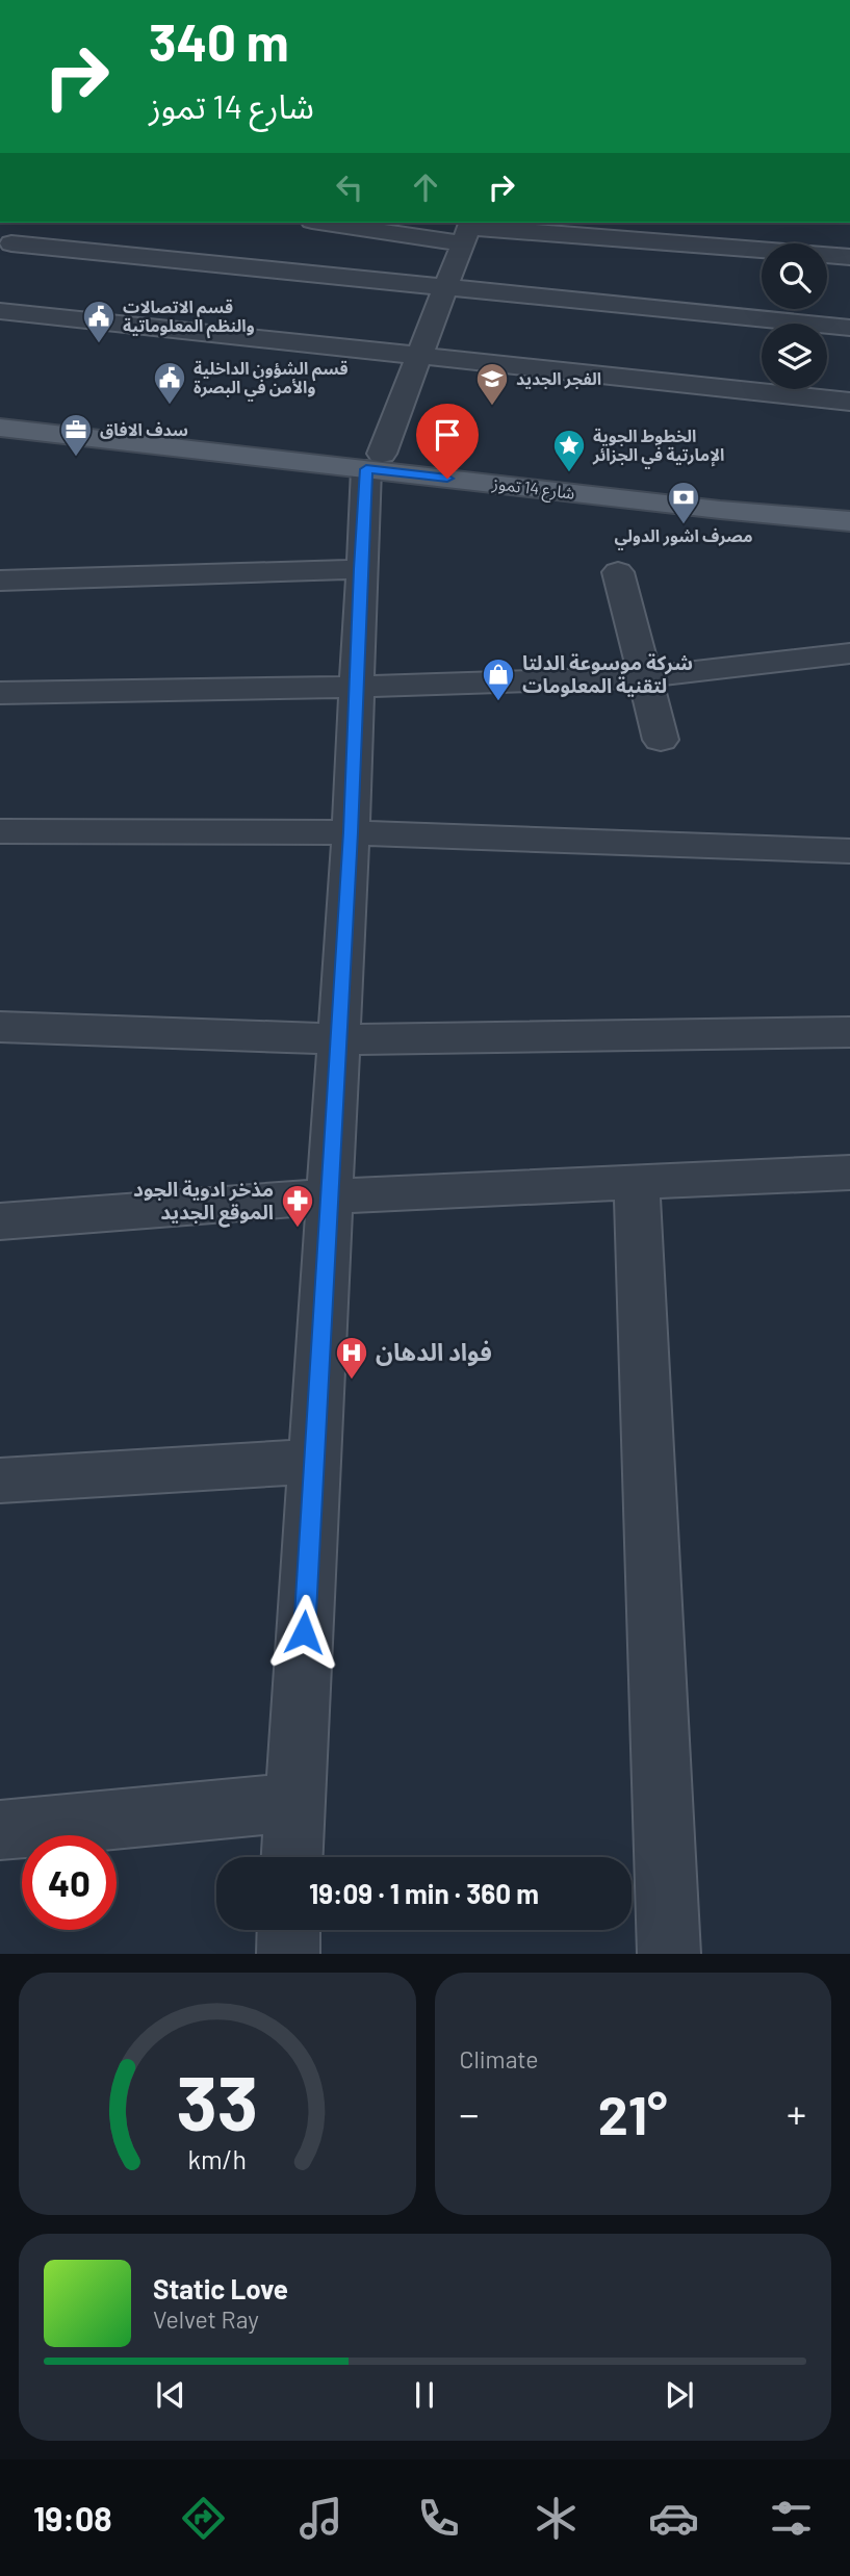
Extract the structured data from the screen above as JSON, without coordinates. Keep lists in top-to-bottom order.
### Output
{
  "streets": {
    "main road": ["شارع 14 تموز"]
  },
  "places": {
    "public building": ["قسم الاتصالات والنظم المعلوماتية", "قسم الشؤون الداخلية والأمن في البصرة"],
    "school or university": ["الفجر الجديد"],
    "office": ["سدف الافاق"],
    "place": ["الخطوط الجوية الإمارتية في الجزائر"],
    "bank": ["مصرف اشور الدولي"],
    "shop": ["شركة موسوعة الدلتا لتقنية المعلومات"],
    "pharmacy": ["مذخر ادوية الجود الموقع الجديد"],
    "hospital": ["فواد الدهان"]
  },
  "page": {
    "turn": ["340 m", "شارع 14 تموز"],
    "limit": "40",
    "trip": "19:09 · 1 min · 360 m",
    "tile": "Climate",
    "heat": ["−", "21°", "+"],
    "song": ["Static Love", "Velvet Ray"],
    "tabs": "19:08",
    "gauge": ["33", "km/h"]
  }
}
